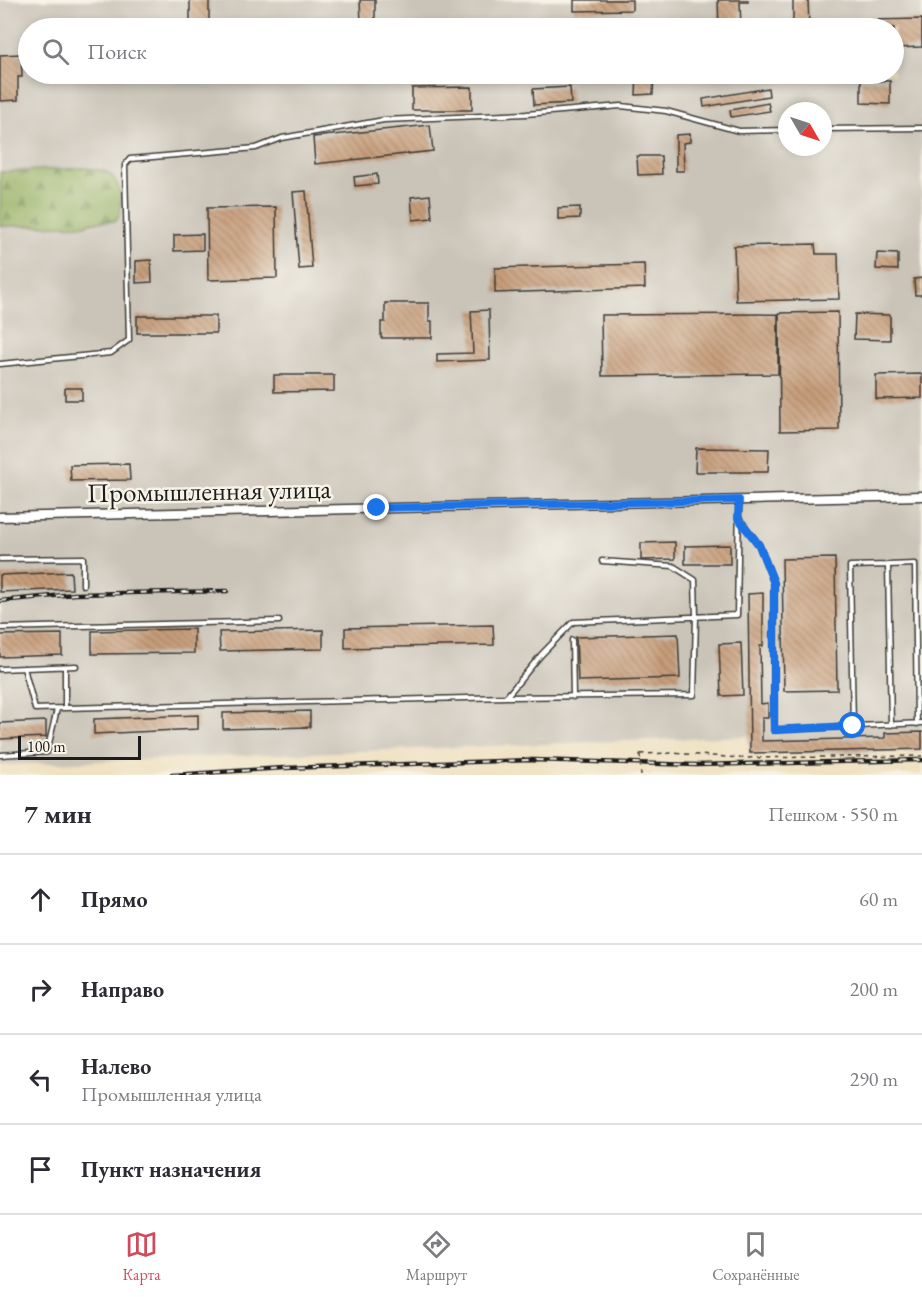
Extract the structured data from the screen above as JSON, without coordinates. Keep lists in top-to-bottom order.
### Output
{
  "streets": {
    "street": ["Промышленная улица"]
  },
  "scale_bar": "100 m",
  "north": "bottom right",
  "page": {
    "search": "Поиск",
    "scale": "100 m",
    "heading": ["7 мин", "Пешком · 550 m"],
    "list": [
      ["Прямо", "60 m"],
      ["Направо", "200 m"],
      ["Налево", "Промышленная улица", "290 m"],
      "Пункт назначения"
    ],
    "nav": ["Карта", "Маршрут", "Сохранённые"]
  }
}
